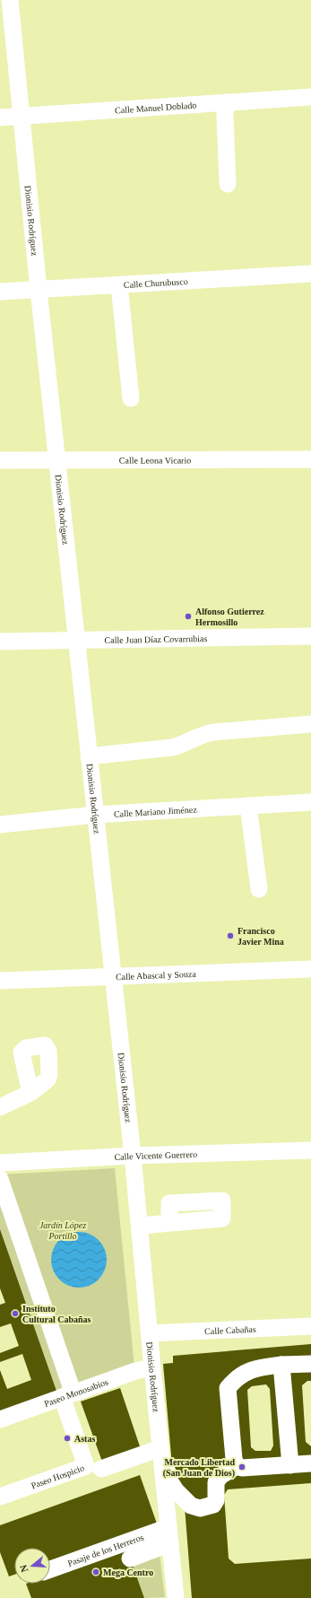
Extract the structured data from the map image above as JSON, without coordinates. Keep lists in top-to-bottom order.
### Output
{
  "streets": {
    "street": [
      "Calle Manuel Doblado",
      "Dionisio Rodríguez",
      "Calle Churubusco",
      "Calle Leona Vicario",
      "Calle Juan Díaz Covarrubias",
      "Calle Mariano Jiménez",
      "Calle Abascal y Souza",
      "Calle Vicente Guerrero",
      "Calle Cabañas",
      "Paseo Monosabios",
      "Paseo Hospicio",
      "Pasaje de los Herreros"
    ]
  },
  "crossings": [
    ["Calle Manuel Doblado", "Dionisio Rodríguez"],
    ["Dionisio Rodríguez", "Calle Churubusco"],
    ["Dionisio Rodríguez", "Calle Leona Vicario"],
    ["Dionisio Rodríguez", "Calle Juan Díaz Covarrubias"],
    ["Dionisio Rodríguez", "Calle Mariano Jiménez"],
    ["Dionisio Rodríguez", "Calle Abascal y Souza"],
    ["Dionisio Rodríguez", "Calle Vicente Guerrero"],
    ["Dionisio Rodríguez", "Calle Cabañas"],
    ["Dionisio Rodríguez", "Paseo Monosabios"],
    ["Dionisio Rodríguez", "Pasaje de los Herreros"],
    ["Paseo Monosabios", "Paseo Hospicio"]
  ],
  "parks": ["Jardín López Portillo"],
  "places": [
    "Alfonso Gutierrez Hermosillo",
    "Francisco Javier Mina",
    "Instituto Cultural Cabañas",
    "Astas",
    "Mercado Libertad (San Juan de Dios)",
    "Mega Centro"
  ],
  "north": "left"
}
